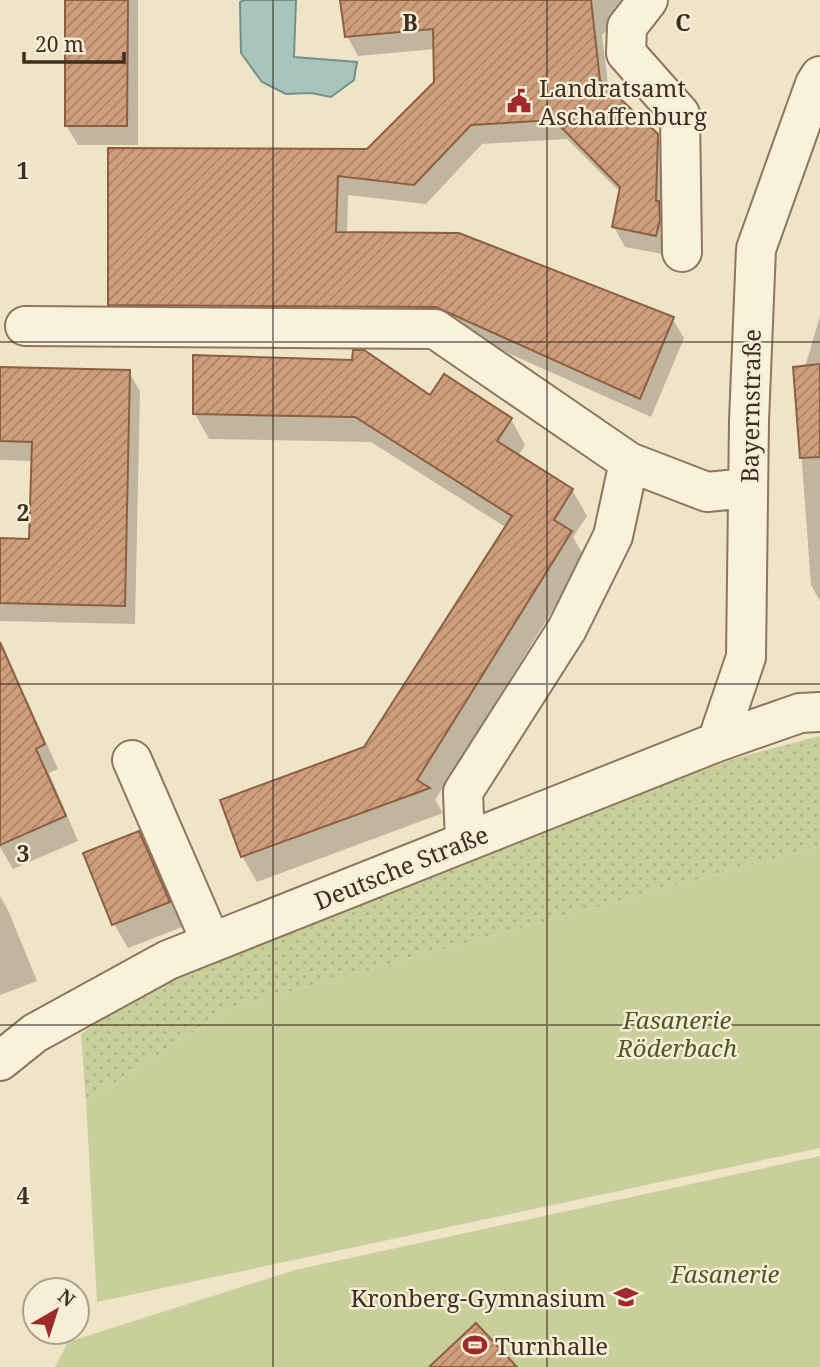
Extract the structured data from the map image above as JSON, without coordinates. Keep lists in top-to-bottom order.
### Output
{
  "streets": {
    "street": ["Bayernstraße", "Deutsche Straße"]
  },
  "crossings": [
    ["Bayernstraße", "Deutsche Straße"]
  ],
  "parks": ["Fasanerie Röderbach", "Fasanerie"],
  "places": {
    "public building": ["Landratsamt Aschaffenburg"],
    "school or university": ["Kronberg-Gymnasium"],
    "sports": ["Turnhalle"]
  },
  "scale_bar": "20 m",
  "north": "top right",
  "grid": {
    "columns": ["B", "C"],
    "rows": [
      "1",
      "2",
      "3",
      "4"
    ]
  }
}
